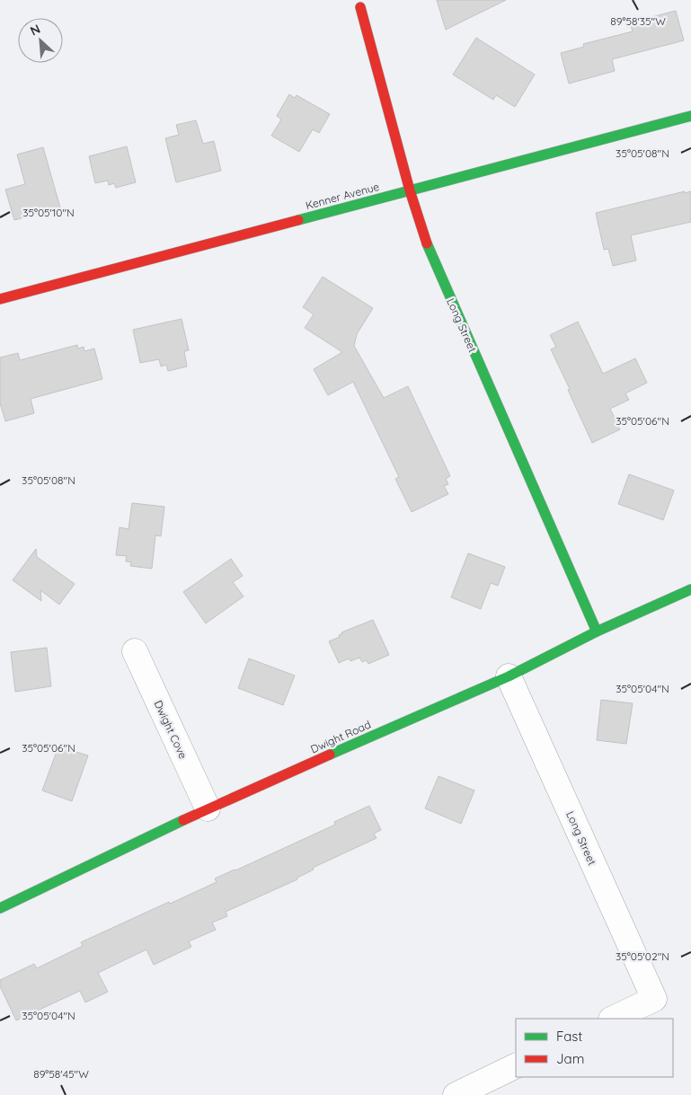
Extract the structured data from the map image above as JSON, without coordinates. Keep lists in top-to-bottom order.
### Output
{
  "streets": {
    "street": [
      "Kenner Avenue",
      "Long Street",
      "Dwight Cove",
      "Dwight Road"
    ]
  },
  "crossings": [
    ["Kenner Avenue", "Long Street"],
    ["Long Street", "Dwight Road"],
    ["Dwight Cove", "Dwight Road"]
  ],
  "legend": ["Fast", "Jam"],
  "north": "top left",
  "coordinates": [
    "89°58'35\"W",
    "35°05'08\"N",
    "35°05'10\"N",
    "35°05'06\"N",
    "35°05'04\"N",
    "35°05'02\"N",
    "89°58'45\"W"
  ]
}
